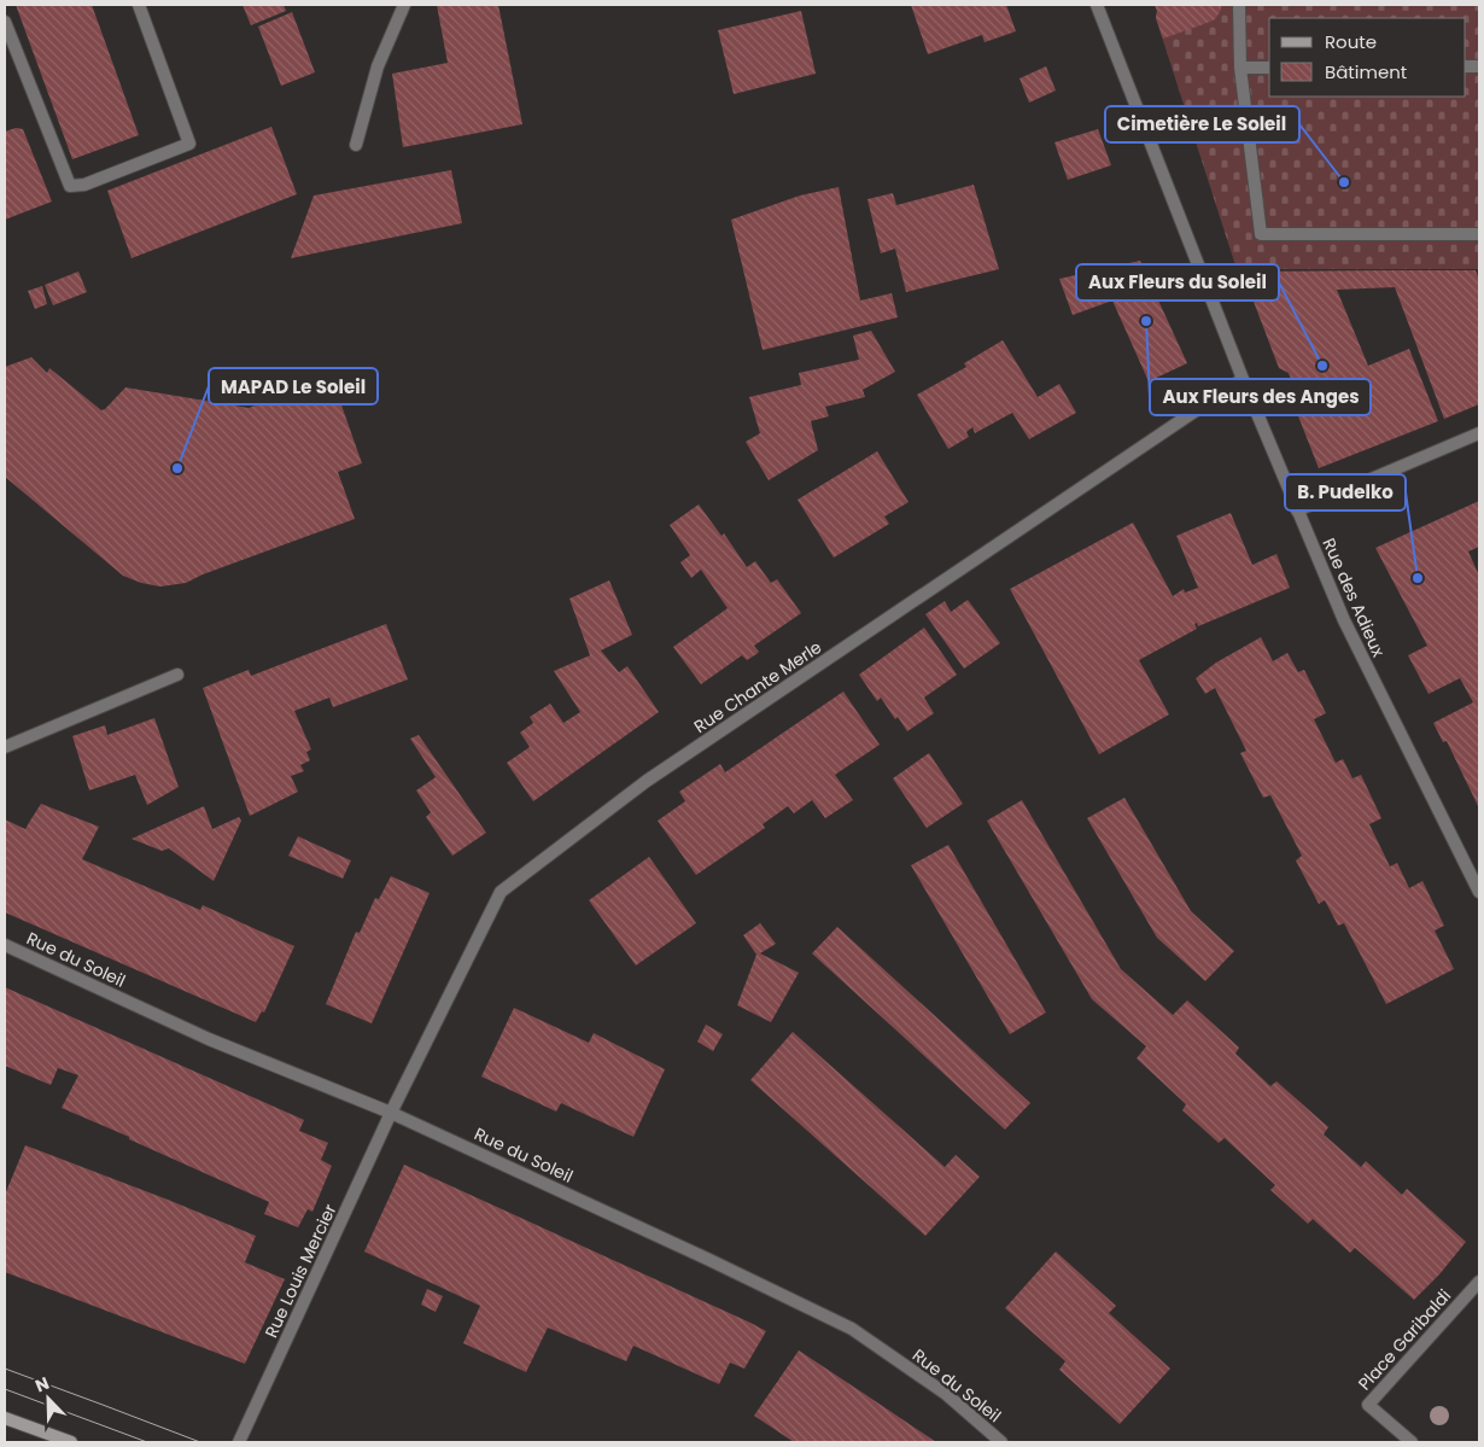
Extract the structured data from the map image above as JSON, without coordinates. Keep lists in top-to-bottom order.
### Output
{
  "streets": {
    "street": [
      "Rue des Adieux",
      "Rue Chante Merle",
      "Rue du Soleil",
      "Rue Louis Mercier",
      "Place Garibaldi"
    ]
  },
  "crossings": [
    ["Rue des Adieux", "Rue Chante Merle"],
    ["Rue Chante Merle", "Rue du Soleil"],
    ["Rue Chante Merle", "Rue Louis Mercier"],
    ["Rue du Soleil", "Rue Louis Mercier"]
  ],
  "places": [
    "Cimetière Le Soleil",
    "Aux Fleurs des Anges",
    "Aux Fleurs du Soleil",
    "MAPAD Le Soleil",
    "B. Pudelko"
  ],
  "legend": ["Route", "Bâtiment"],
  "north": "top left"
}
